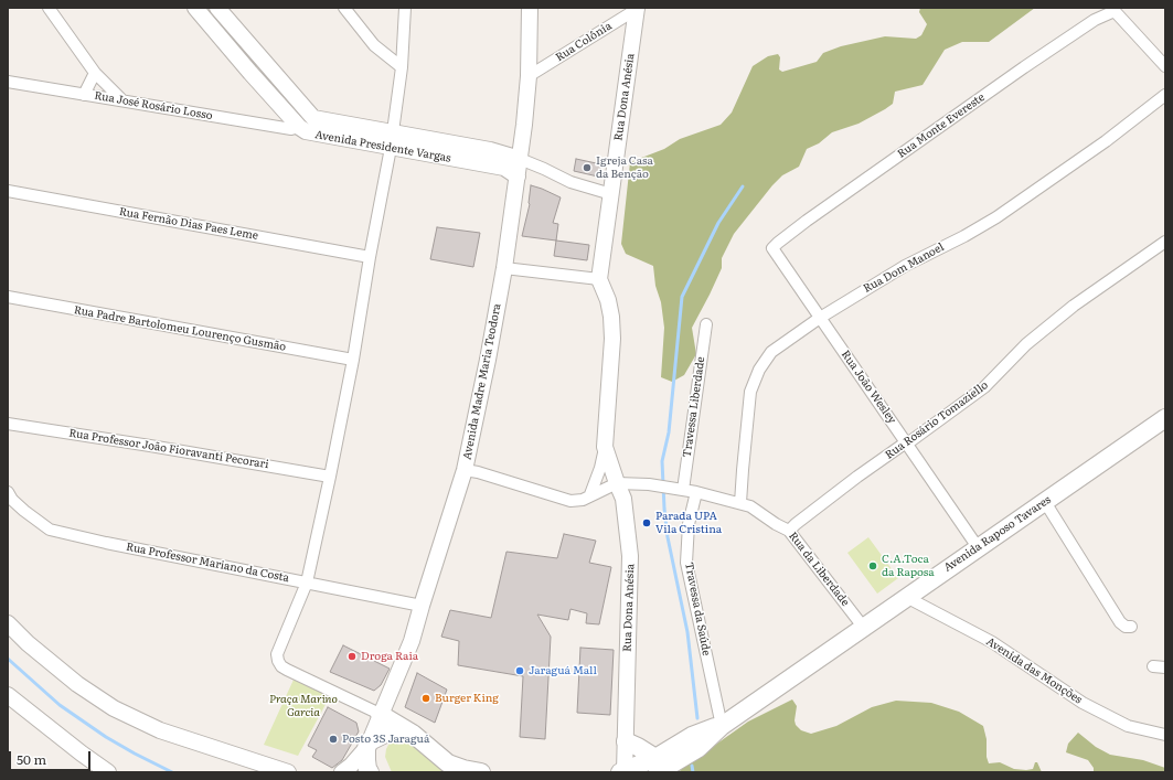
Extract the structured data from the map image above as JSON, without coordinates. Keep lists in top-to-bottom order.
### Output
{
  "streets": {
    "main road": ["Avenida Raposo Tavares"],
    "street": [
      "Rua Colônia",
      "Rua Dona Anésia",
      "Rua José Rosário Losso",
      "Rua Monte Evereste",
      "Avenida Presidente Vargas",
      "Rua Fernão Dias Paes Leme",
      "Rua Dom Manoel",
      "Rua Padre Bartolomeu Lourenço Gusmão",
      "Avenida Madre Maria Teodora",
      "Rua João Wesley",
      "Travessa Liberdade",
      "Rua Rosário Tomaziello",
      "Rua Professor João Fioravanti Pecorari",
      "Rua Professor Mariano da Costa",
      "Rua da Liberdade",
      "Travessa da Saúde",
      "Avenida das Monções"
    ]
  },
  "crossings": [
    ["Rua Colônia", "Rua Dona Anésia"],
    ["Rua Colônia", "Avenida Madre Maria Teodora"],
    ["Rua Dona Anésia", "Avenida Raposo Tavares"],
    ["Rua Dona Anésia", "Rua da Liberdade"],
    ["Rua José Rosário Losso", "Avenida Presidente Vargas"],
    ["Rua Monte Evereste", "Rua João Wesley"],
    ["Avenida Presidente Vargas", "Avenida Madre Maria Teodora"],
    ["Rua Dom Manoel", "Rua João Wesley"],
    ["Rua Dom Manoel", "Rua da Liberdade"],
    ["Avenida Madre Maria Teodora", "Rua Professor Mariano da Costa"],
    ["Rua João Wesley", "Rua Rosário Tomaziello"],
    ["Rua João Wesley", "Avenida Raposo Tavares"],
    ["Travessa Liberdade", "Rua da Liberdade"],
    ["Rua Rosário Tomaziello", "Rua da Liberdade"],
    ["Avenida Raposo Tavares", "Rua da Liberdade"],
    ["Avenida Raposo Tavares", "Travessa da Saúde"],
    ["Avenida Raposo Tavares", "Avenida das Monções"],
    ["Rua da Liberdade", "Travessa da Saúde"]
  ],
  "parks": ["Praça Marino Garcia"],
  "places": [
    "Igreja Casa da Benção",
    "Parada UPA Vila Cristina",
    "C.A.Toca da Raposa",
    "Droga Raia",
    "Jaraguá Mall",
    "Burger King",
    "Posto 3S Jaraguá"
  ],
  "scale_bar": "50 m"
}
